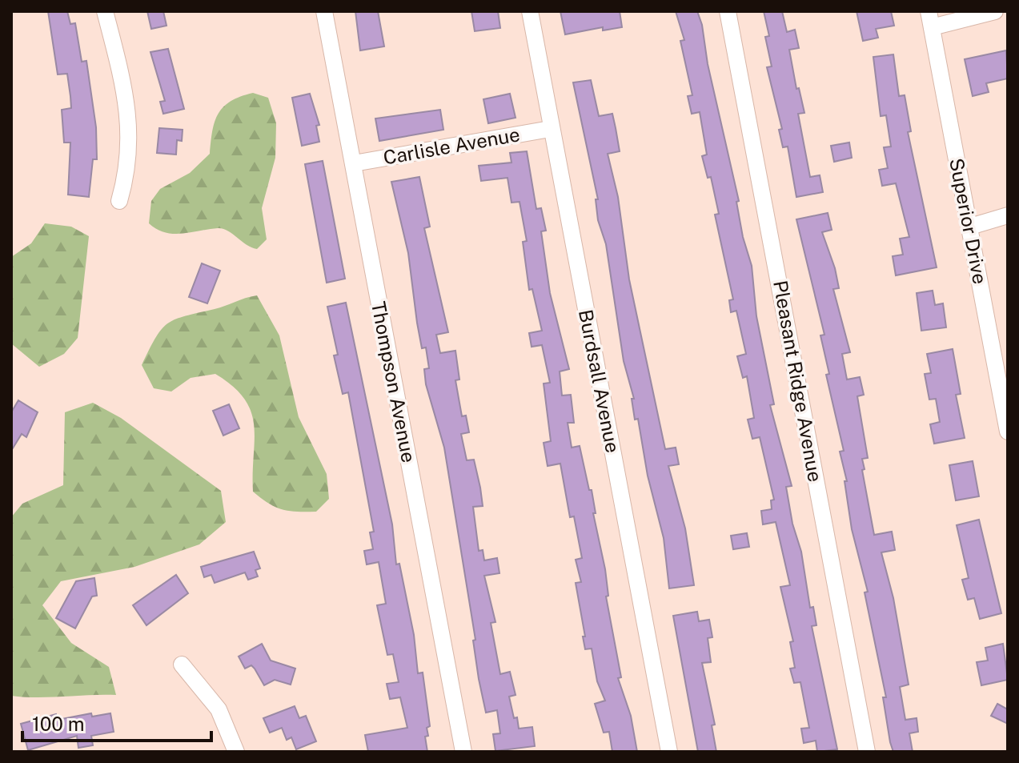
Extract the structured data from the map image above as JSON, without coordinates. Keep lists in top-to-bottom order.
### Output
{
  "streets": {
    "street": [
      "Carlisle Avenue",
      "Superior Drive",
      "Burdsall Avenue",
      "Pleasant Ridge Avenue",
      "Thompson Avenue"
    ]
  },
  "crossings": [
    ["Carlisle Avenue", "Burdsall Avenue"],
    ["Carlisle Avenue", "Thompson Avenue"]
  ],
  "scale_bar": "100 m"
}
